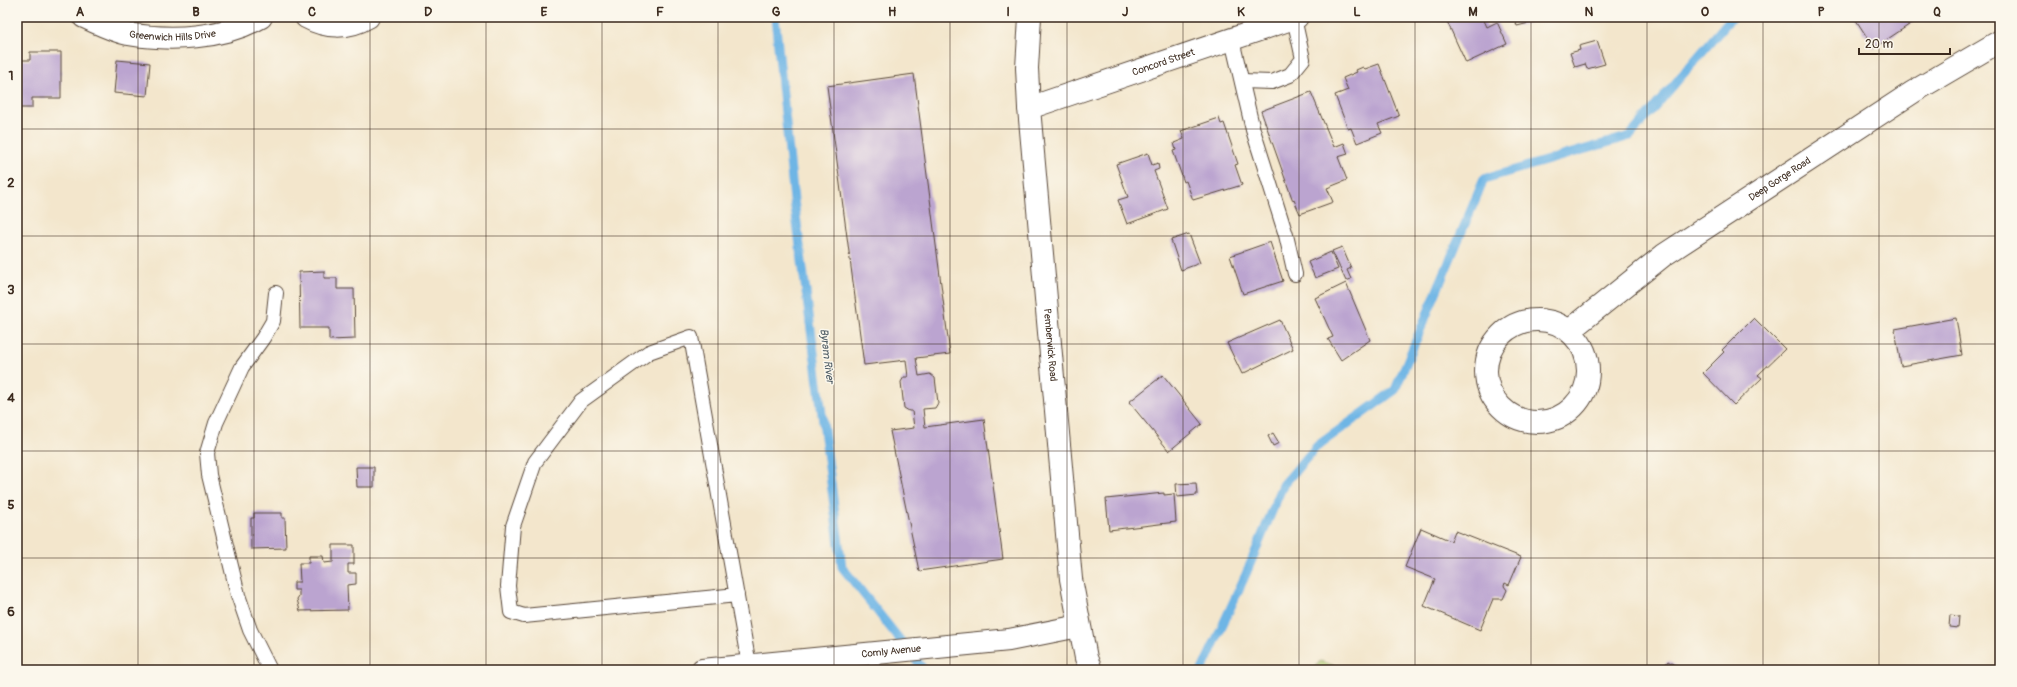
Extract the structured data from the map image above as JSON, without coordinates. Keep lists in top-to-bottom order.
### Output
{
  "streets": {
    "street": [
      "Greenwich Hills Drive",
      "Concord Street",
      "Deep Gorge Road",
      "Pemberwick Road",
      "Comly Avenue"
    ]
  },
  "crossings": [
    ["Concord Street", "Pemberwick Road"],
    ["Pemberwick Road", "Comly Avenue"]
  ],
  "water": ["Byram River"],
  "scale_bar": "20 m",
  "grid": {
    "columns": [
      "A",
      "B",
      "C",
      "D",
      "E",
      "F",
      "G",
      "H",
      "I",
      "J",
      "K",
      "L",
      "M",
      "N",
      "O",
      "P",
      "Q"
    ],
    "rows": [
      "1",
      "2",
      "3",
      "4",
      "5",
      "6"
    ]
  }
}
